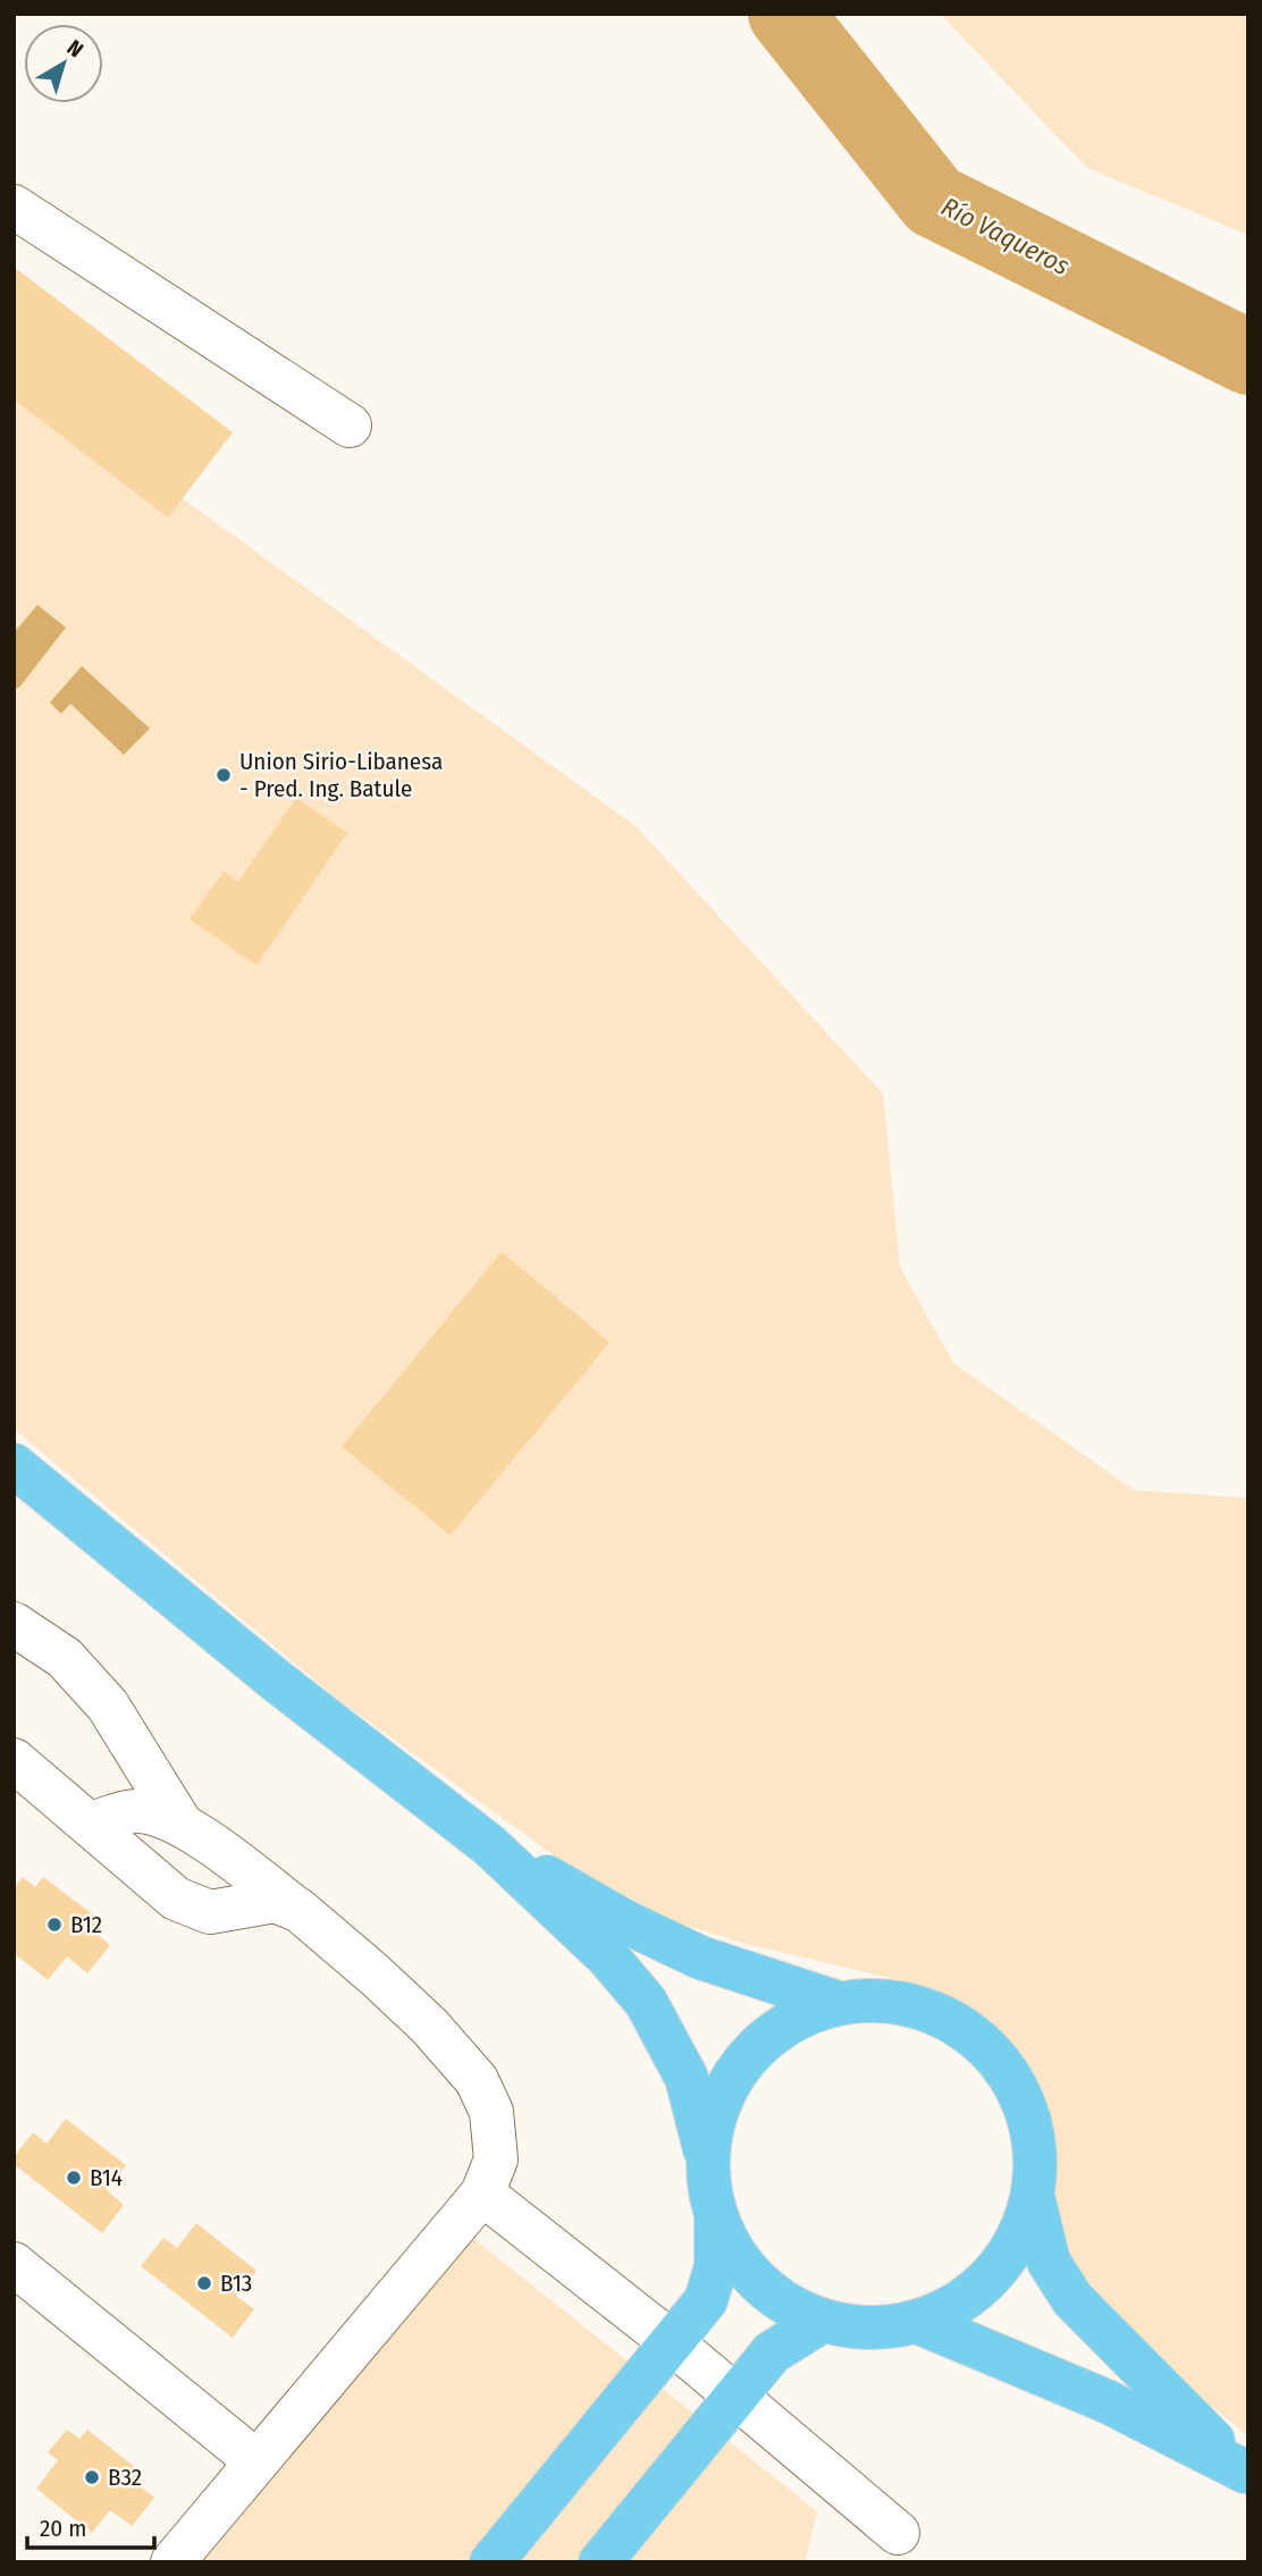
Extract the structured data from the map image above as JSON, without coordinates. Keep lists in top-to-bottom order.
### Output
{
  "water": ["Río Vaqueros"],
  "places": [
    "Union Sirio-Libanesa - Pred. Ing. Batule",
    "B12",
    "B14",
    "B13",
    "B32"
  ],
  "scale_bar": "20 m",
  "north": "top right"
}
